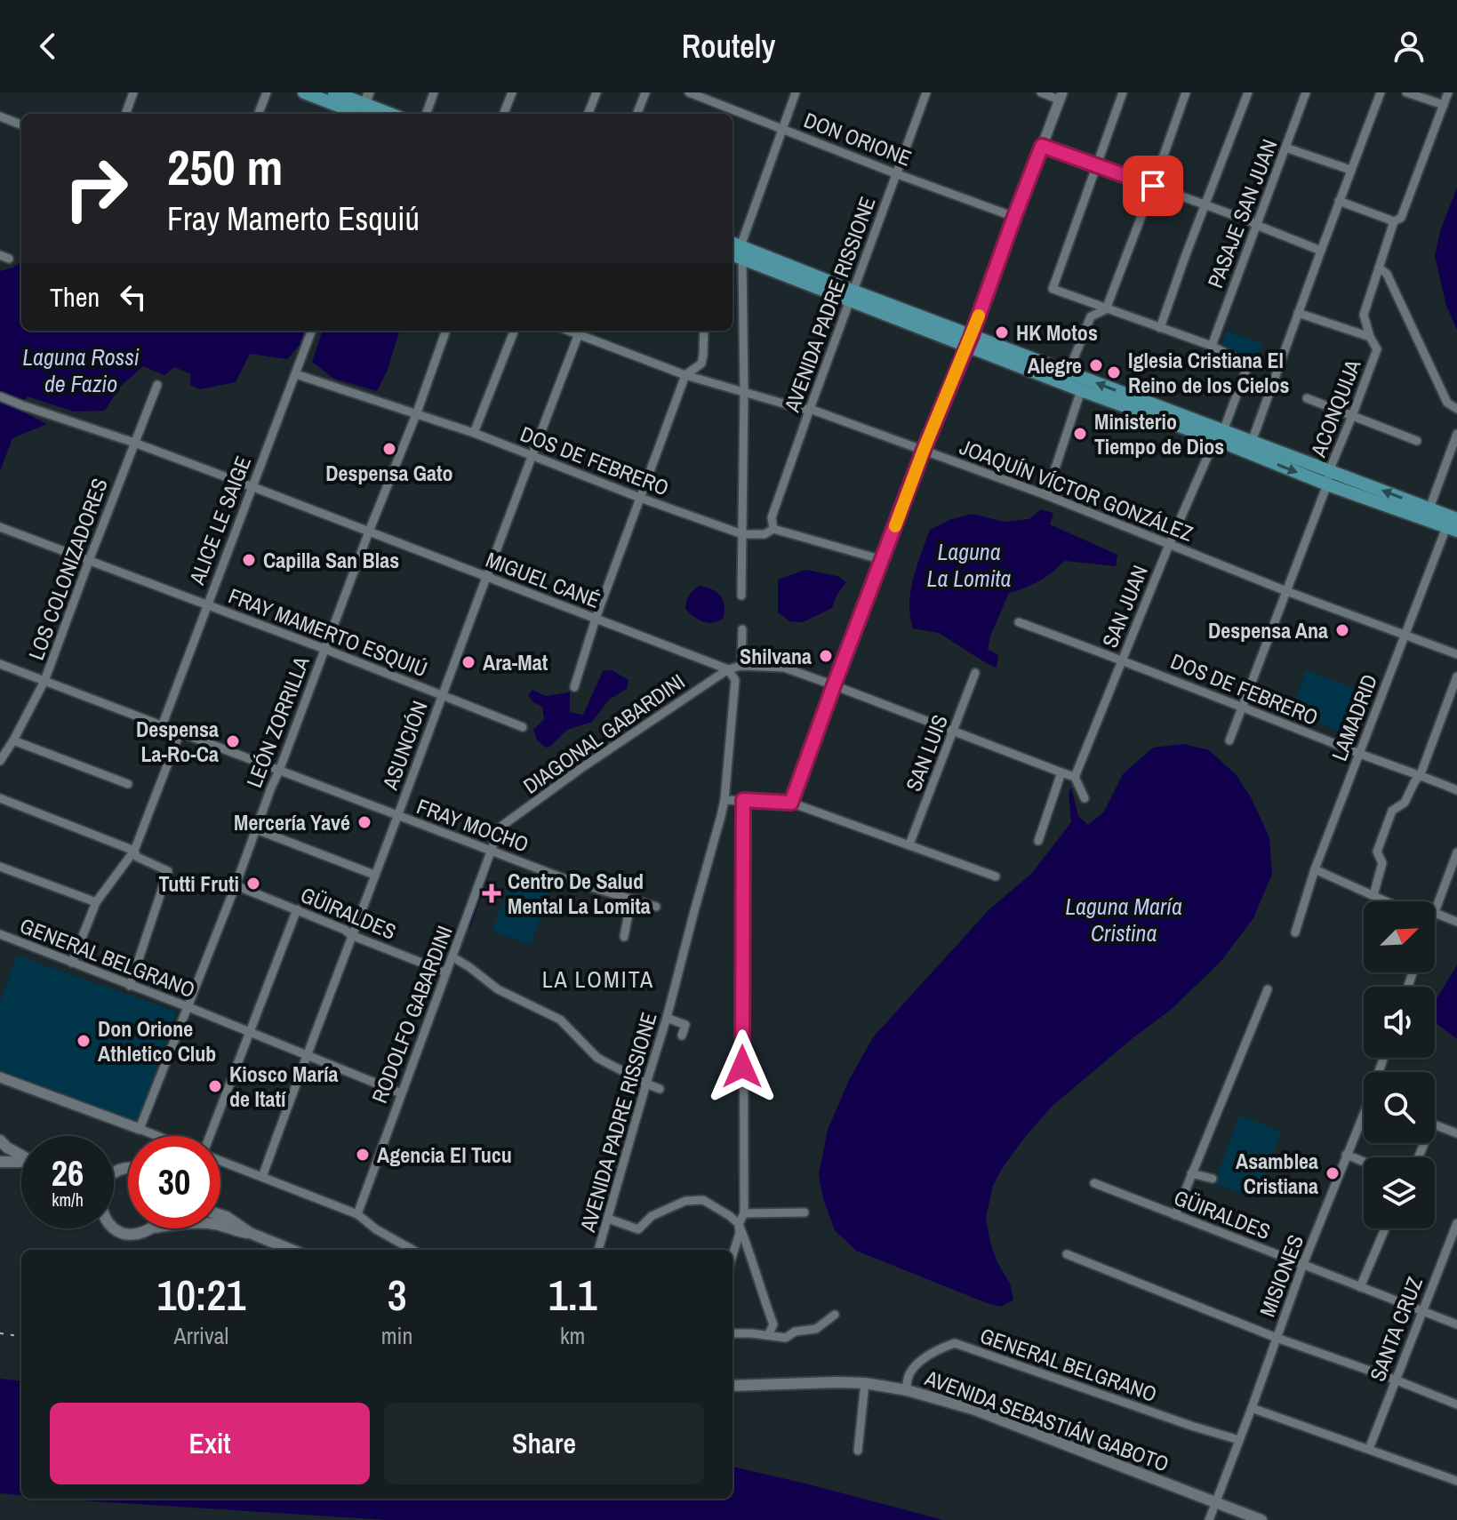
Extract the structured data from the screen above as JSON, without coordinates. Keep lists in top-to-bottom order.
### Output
{
  "streets": {
    "main road": ["AVENIDA SEBASTIÁN GABOTO"],
    "street": [
      "DON ORIONE",
      "PASAJE SAN JUAN",
      "AVENIDA PADRE RISSIONE",
      "ACONQUIJA",
      "DOS DE FEBRERO",
      "JOAQUÍN VÍCTOR GONZÁLEZ",
      "ALICE LE SAIGE",
      "LOS COLONIZADORES",
      "MIGUEL CANÉ",
      "SAN JUAN",
      "FRAY MAMERTO ESQUIÚ",
      "LAMADRID",
      "LEÓN ZORRILLA",
      "DIAGONAL GABARDINI",
      "ASUNCIÓN",
      "SAN LUIS",
      "FRAY MOCHO",
      "GÜIRALDES",
      "GENERAL BELGRANO",
      "RODOLFO GABARDINI",
      "MISIONES",
      "SANTA CRUZ"
    ]
  },
  "crossings": [
    ["DON ORIONE", "AVENIDA PADRE RISSIONE"],
    ["AVENIDA PADRE RISSIONE", "DOS DE FEBRERO"],
    ["AVENIDA PADRE RISSIONE", "JOAQUÍN VÍCTOR GONZÁLEZ"],
    ["AVENIDA PADRE RISSIONE", "MIGUEL CANÉ"],
    ["AVENIDA PADRE RISSIONE", "DIAGONAL GABARDINI"],
    ["ACONQUIJA", "DOS DE FEBRERO"],
    ["ACONQUIJA", "JOAQUÍN VÍCTOR GONZÁLEZ"],
    ["DOS DE FEBRERO", "ALICE LE SAIGE"],
    ["DOS DE FEBRERO", "SAN JUAN"],
    ["DOS DE FEBRERO", "LAMADRID"],
    ["DOS DE FEBRERO", "LEÓN ZORRILLA"],
    ["DOS DE FEBRERO", "ASUNCIÓN"],
    ["JOAQUÍN VÍCTOR GONZÁLEZ", "SAN JUAN"],
    ["JOAQUÍN VÍCTOR GONZÁLEZ", "LAMADRID"],
    ["JOAQUÍN VÍCTOR GONZÁLEZ", "ASUNCIÓN"],
    ["ALICE LE SAIGE", "MIGUEL CANÉ"],
    ["ALICE LE SAIGE", "FRAY MAMERTO ESQUIÚ"],
    ["ALICE LE SAIGE", "FRAY MOCHO"],
    ["LOS COLONIZADORES", "MIGUEL CANÉ"],
    ["LOS COLONIZADORES", "FRAY MAMERTO ESQUIÚ"],
    ["LOS COLONIZADORES", "FRAY MOCHO"],
    ["MIGUEL CANÉ", "LEÓN ZORRILLA"],
    ["MIGUEL CANÉ", "DIAGONAL GABARDINI"],
    ["MIGUEL CANÉ", "ASUNCIÓN"],
    ["FRAY MAMERTO ESQUIÚ", "LEÓN ZORRILLA"],
    ["FRAY MAMERTO ESQUIÚ", "ASUNCIÓN"],
    ["LEÓN ZORRILLA", "FRAY MOCHO"],
    ["LEÓN ZORRILLA", "GÜIRALDES"],
    ["LEÓN ZORRILLA", "GENERAL BELGRANO"],
    ["DIAGONAL GABARDINI", "RODOLFO GABARDINI"],
    ["ASUNCIÓN", "FRAY MOCHO"],
    ["ASUNCIÓN", "GÜIRALDES"],
    ["ASUNCIÓN", "GENERAL BELGRANO"],
    ["FRAY MOCHO", "RODOLFO GABARDINI"],
    ["GÜIRALDES", "RODOLFO GABARDINI"],
    ["GÜIRALDES", "MISIONES"],
    ["GÜIRALDES", "SANTA CRUZ"],
    ["GENERAL BELGRANO", "RODOLFO GABARDINI"],
    ["GENERAL BELGRANO", "MISIONES"],
    ["GENERAL BELGRANO", "AVENIDA SEBASTIÁN GABOTO"],
    ["MISIONES", "AVENIDA SEBASTIÁN GABOTO"]
  ],
  "districts": ["LA LOMITA"],
  "water": ["Laguna Rossi de Fazio", "Laguna La Lomita", "Laguna María Cristina"],
  "places": {
    "other": [
      "HK Motos",
      "Alegre",
      "Iglesia Cristiana El Reino de los Cielos",
      "Ministerio Tiempo de Dios",
      "Despensa Gato",
      "Capilla San Blas",
      "Despensa Ana",
      "Shilvana",
      "Ara-Mat",
      "Despensa La-Ro-Ca",
      "Mercería Yavé",
      "Tutti Fruti",
      "Don Orione Athletico Club",
      "Kiosco María de Itatí",
      "Agencia El Tucu",
      "Asamblea Cristiana"
    ],
    "health": ["Centro De Salud Mental La Lomita"]
  },
  "north": "top right",
  "page": {
    "header": "Routely",
    "turn": ["250 m", "Fray Mamerto Esquiú"],
    "then": "Then",
    "speed": "26 km/h",
    "limit": "30",
    "eta": [
      "10:21",
      "Arrival",
      "3",
      "min",
      "1.1",
      "km"
    ],
    "buttons": ["Exit", "Share"]
  }
}
